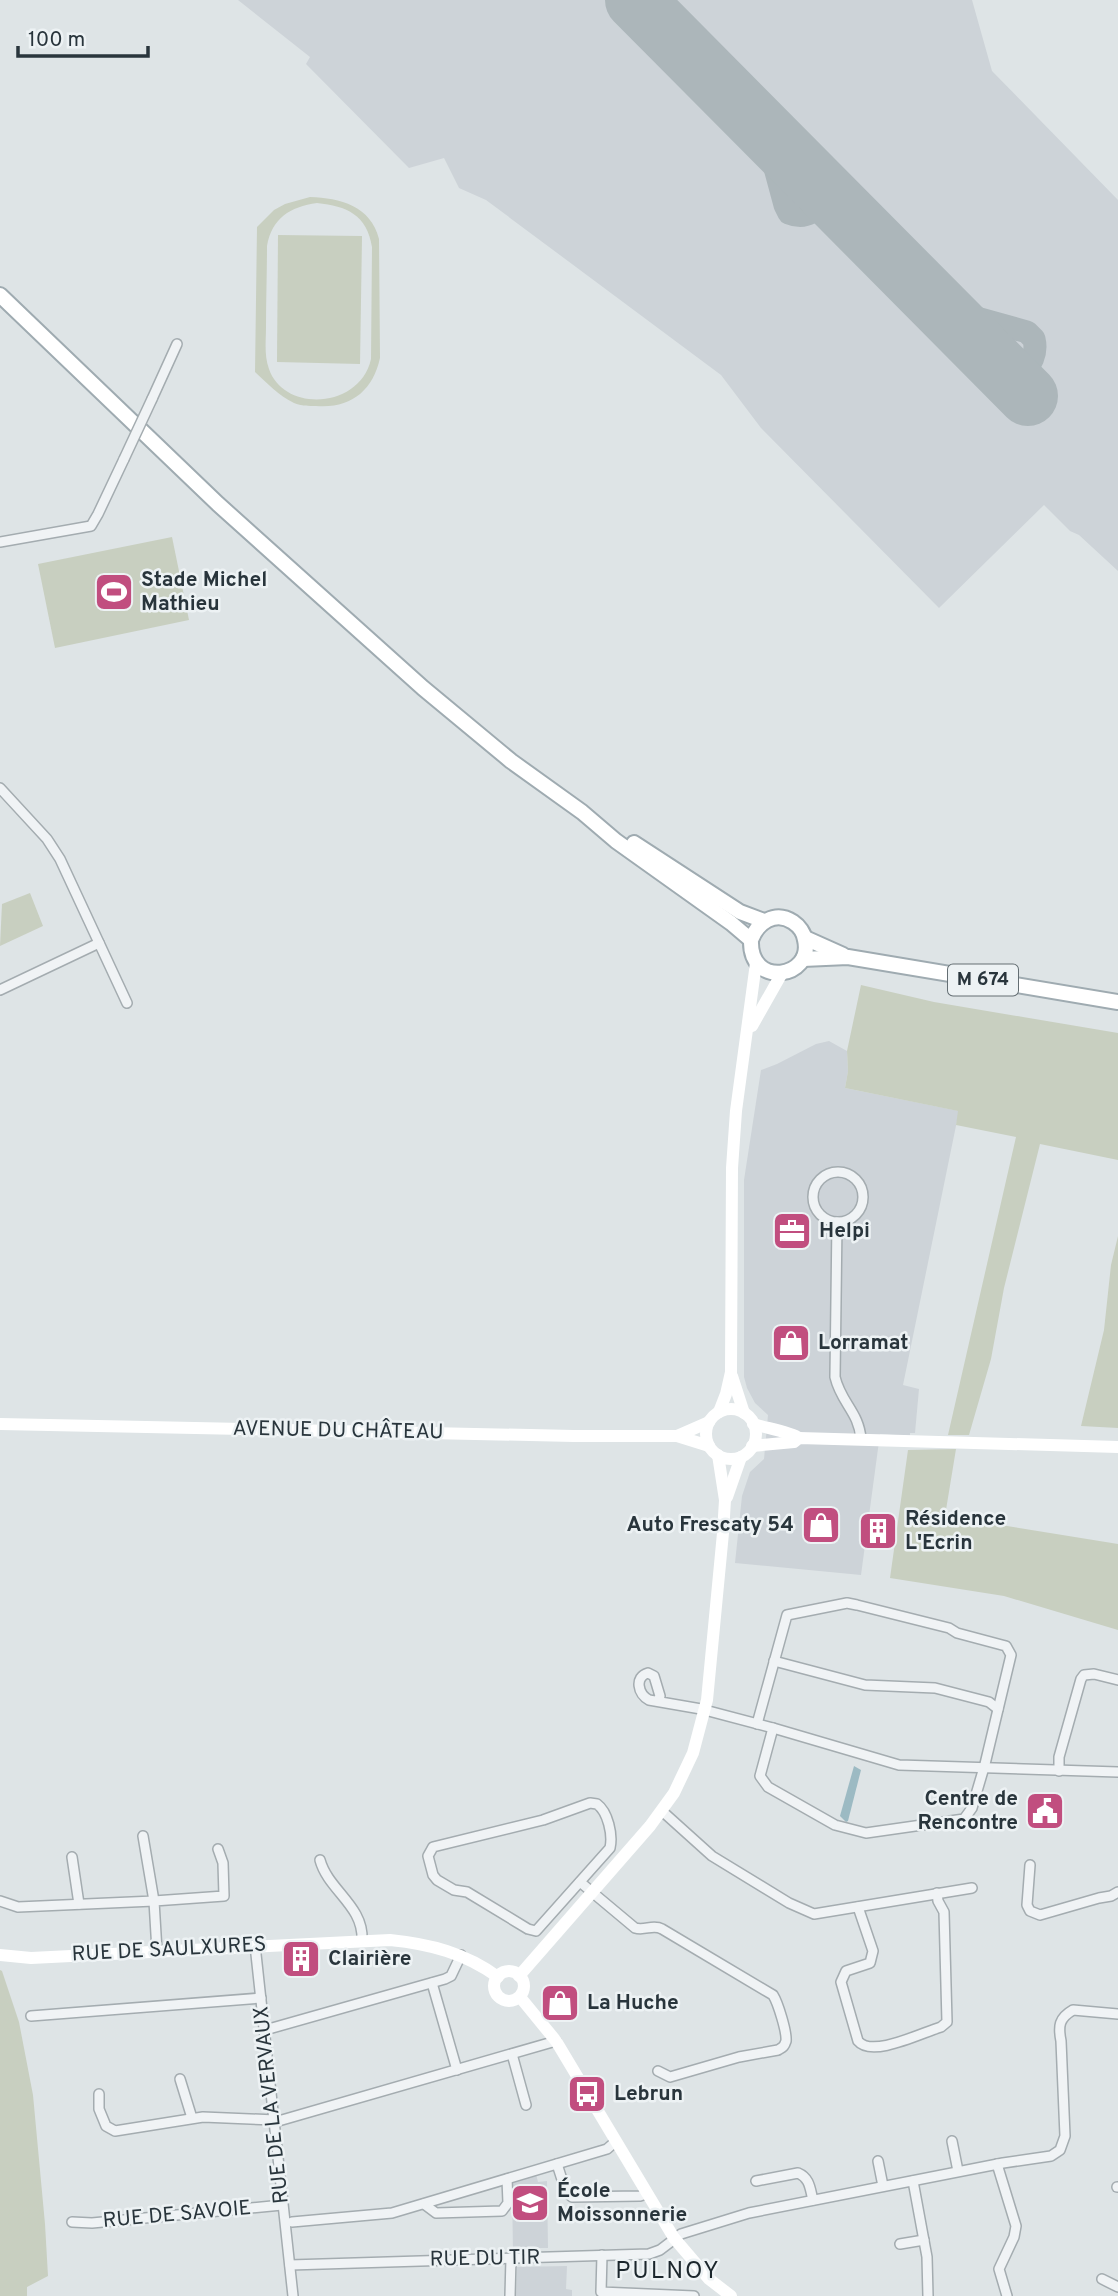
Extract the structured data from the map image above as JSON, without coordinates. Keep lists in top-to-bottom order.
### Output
{
  "streets": {
    "main road": ["M 674"],
    "street": [
      "AVENUE DU CHÂTEAU",
      "RUE DE SAULXURES",
      "RUE DE LA VERVAUX",
      "RUE DE SAVOIE",
      "RUE DU TIR"
    ]
  },
  "crossings": [
    ["RUE DE SAULXURES", "RUE DE LA VERVAUX"],
    ["RUE DE LA VERVAUX", "RUE DE SAVOIE"],
    ["RUE DE LA VERVAUX", "RUE DU TIR"]
  ],
  "districts": ["PULNOY"],
  "places": {
    "sports": ["Stade Michel Mathieu"],
    "office": ["Helpi"],
    "shop": ["Lorramat", "Auto Frescaty 54", "La Huche"],
    "building": ["Résidence L'Ecrin", "Clairière"],
    "public building": ["Centre de Rencontre"],
    "bus stop": ["Lebrun"],
    "school or university": ["École Moissonnerie"]
  },
  "scale_bar": "100 m"
}
